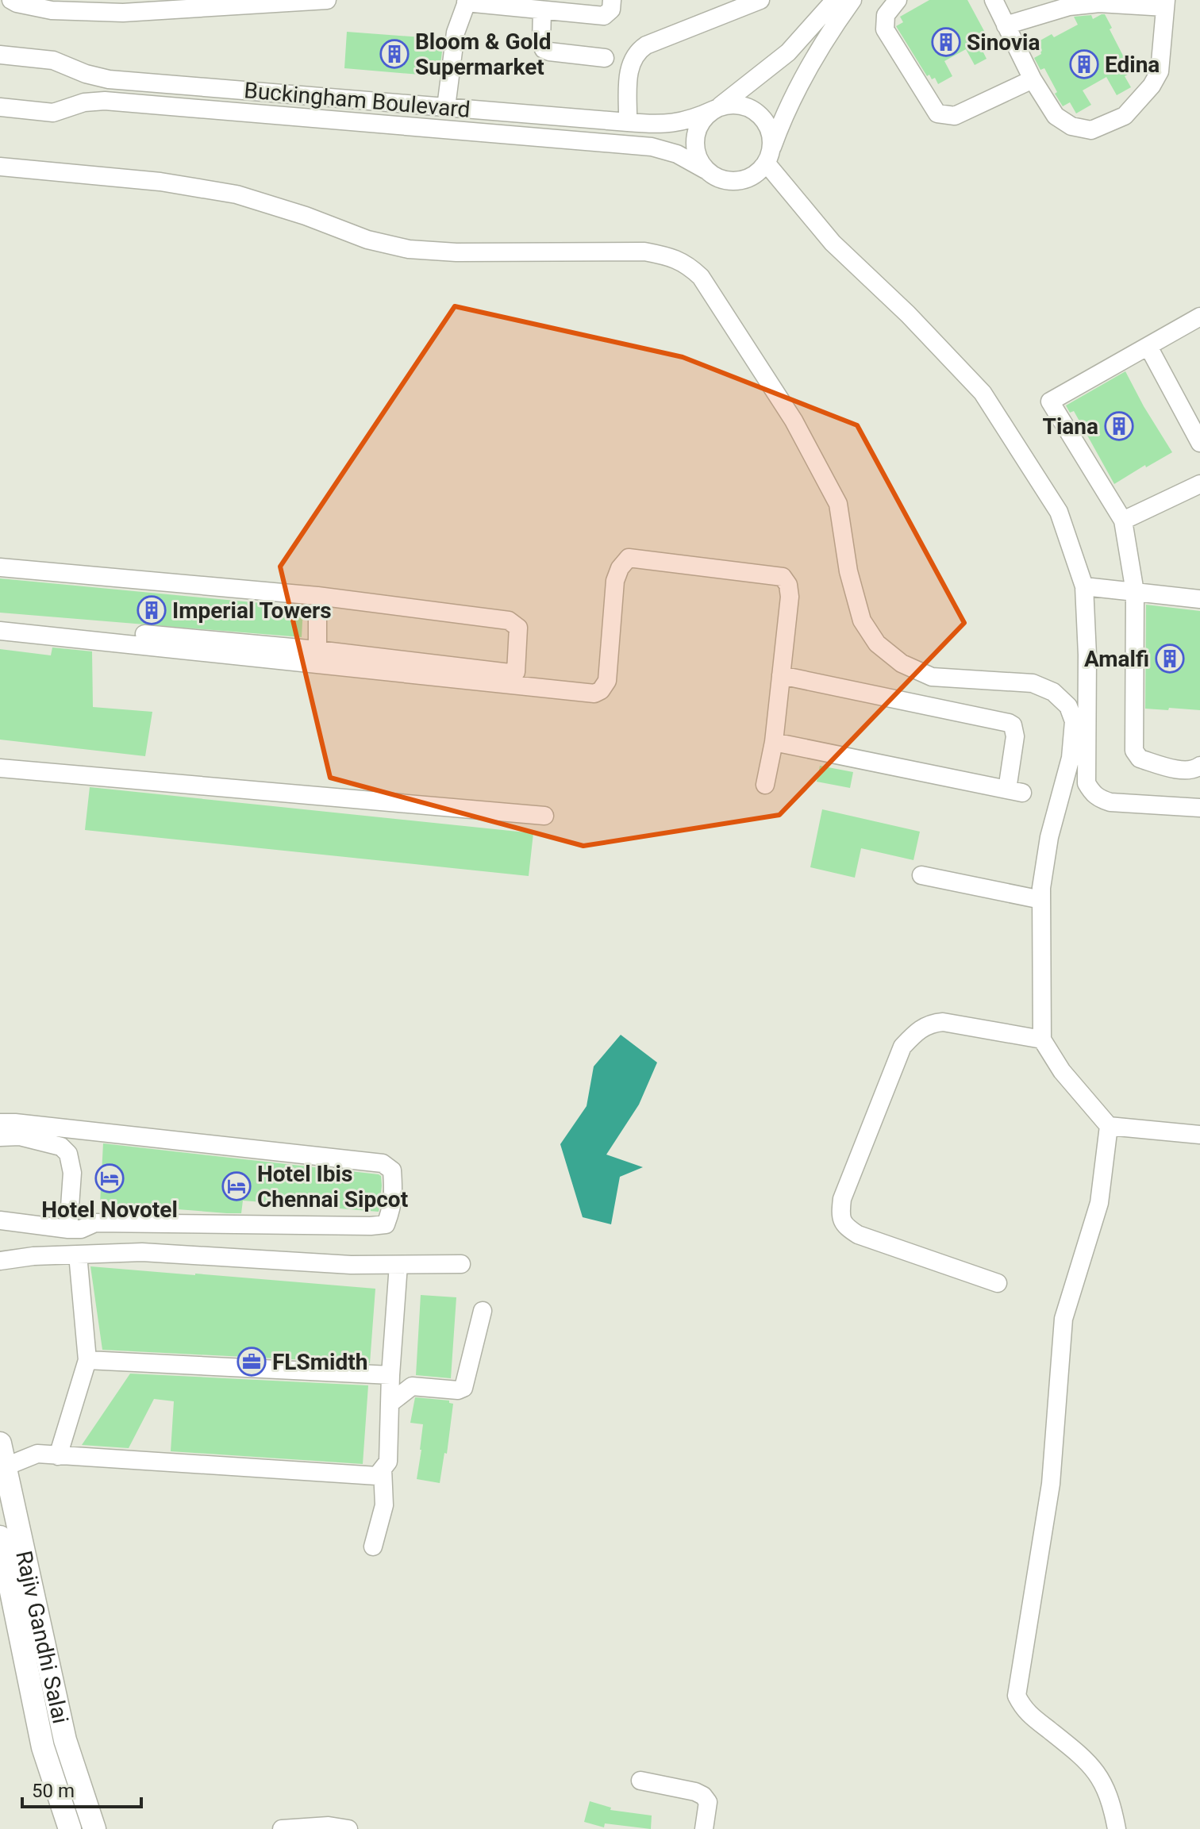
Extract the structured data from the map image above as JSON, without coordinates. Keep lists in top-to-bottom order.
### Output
{
  "streets": {
    "main road": ["Rajiv Gandhi Salai"],
    "street": ["Buckingham Boulevard"]
  },
  "places": {
    "building": [
      "Sinovia",
      "Bloom & Gold Supermarket",
      "Edina",
      "Tiana",
      "Imperial Towers",
      "Amalfi"
    ],
    "hotel": ["Hotel Novotel", "Hotel Ibis Chennai Sipcot"],
    "office": ["FLSmidth"]
  },
  "scale_bar": "50 m"
}
